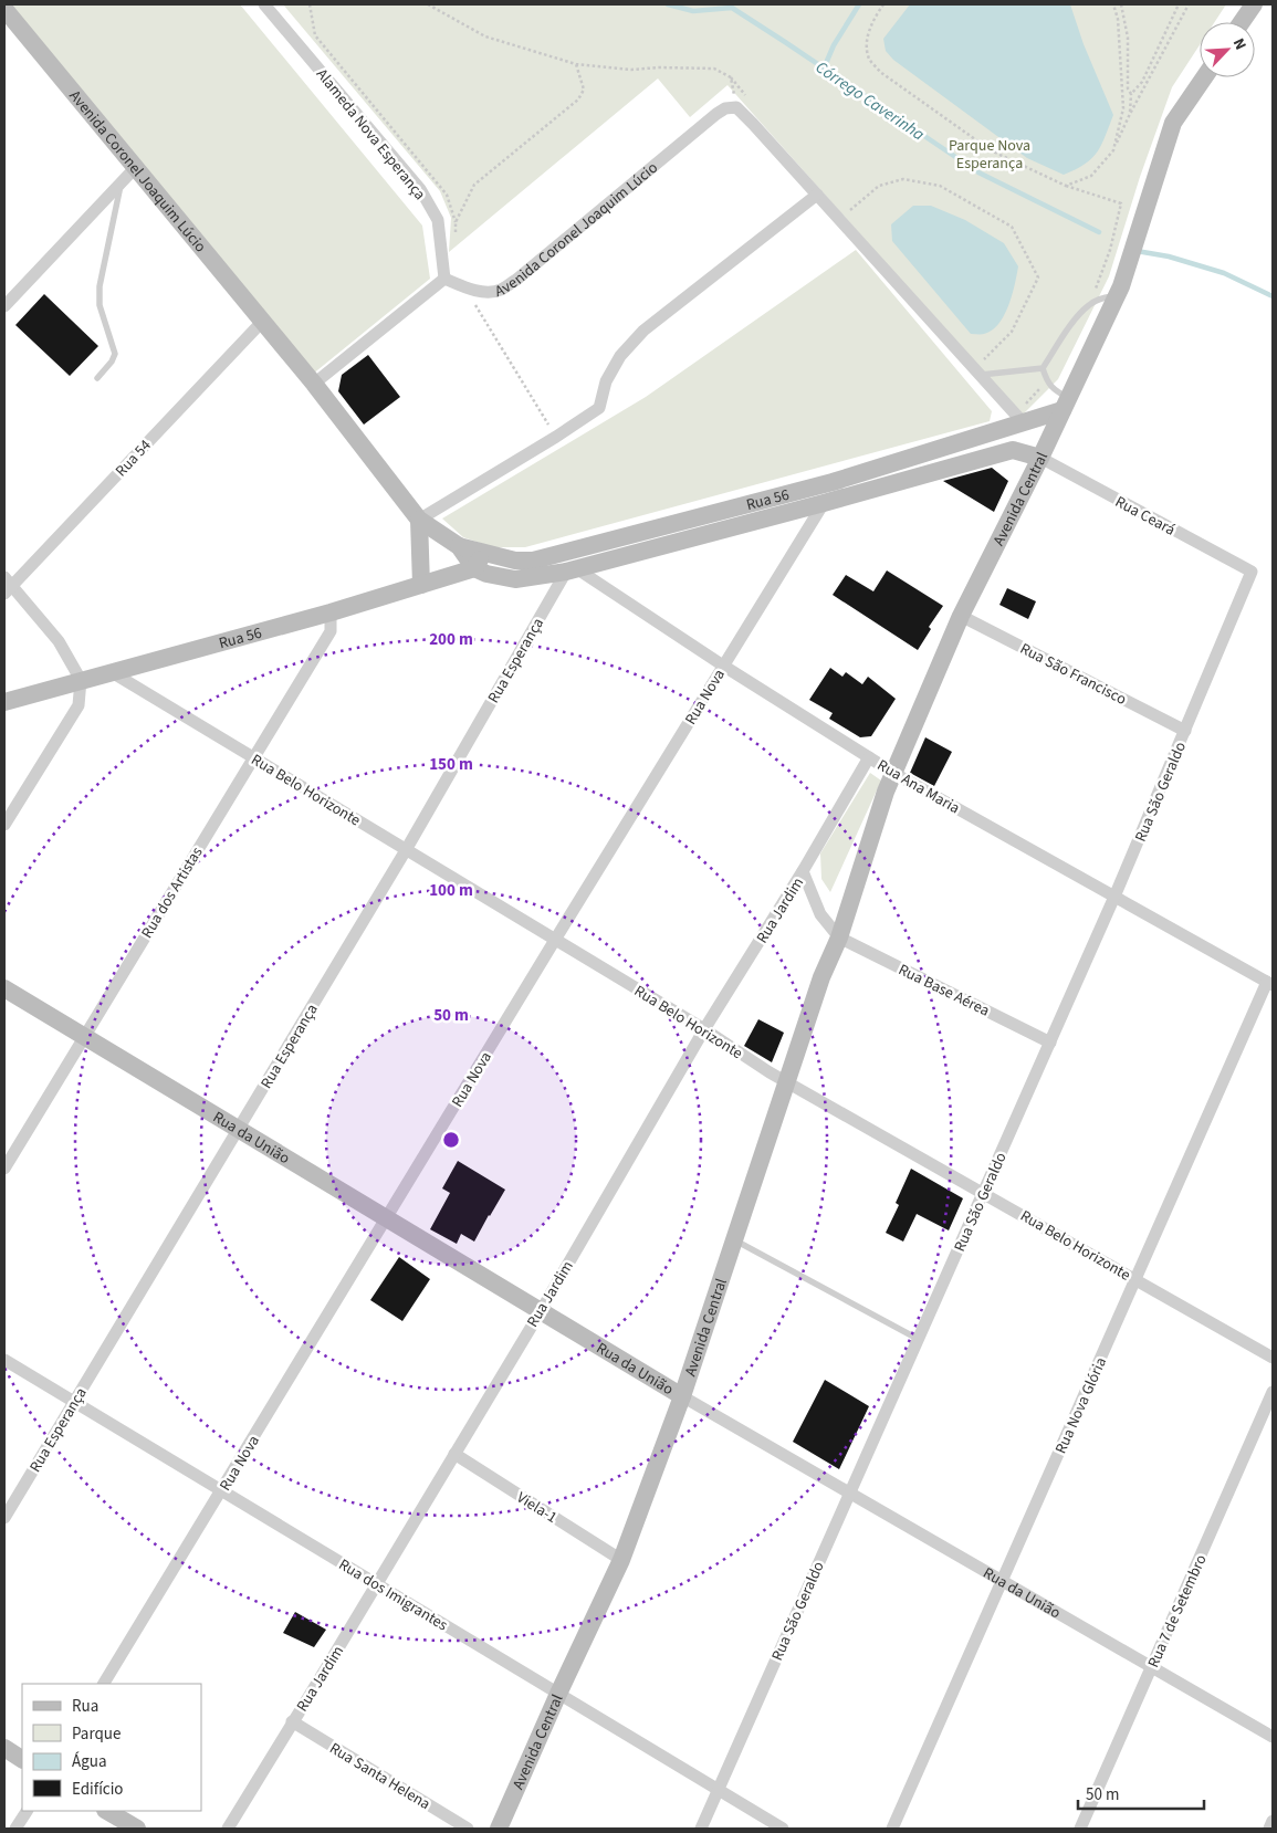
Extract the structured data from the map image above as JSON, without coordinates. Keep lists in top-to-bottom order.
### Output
{
  "streets": {
    "street": [
      "Alameda Nova Esperança",
      "Avenida Coronel Joaquim Lúcio",
      "Rua 54",
      "Rua 56",
      "Avenida Central",
      "Rua Ceará",
      "Rua Esperança",
      "Rua São Francisco",
      "Rua Nova",
      "Rua Ana Maria",
      "Rua Belo Horizonte",
      "Rua São Geraldo",
      "Rua dos Artistas",
      "Rua Jardim",
      "Rua Base Aérea",
      "Rua da União",
      "Rua Nova Glória",
      "Viela-1",
      "Rua dos Imigrantes",
      "Rua 7 de Setembro",
      "Rua Santa Helena"
    ]
  },
  "crossings": [
    ["Alameda Nova Esperança", "Avenida Coronel Joaquim Lúcio"],
    ["Avenida Coronel Joaquim Lúcio", "Rua 54"],
    ["Avenida Coronel Joaquim Lúcio", "Rua 56"],
    ["Rua 56", "Avenida Central"],
    ["Rua 56", "Rua Ceará"],
    ["Rua 56", "Rua Esperança"],
    ["Rua 56", "Rua Nova"],
    ["Rua 56", "Rua Ana Maria"],
    ["Rua 56", "Rua Belo Horizonte"],
    ["Rua 56", "Rua dos Artistas"],
    ["Avenida Central", "Rua Ceará"],
    ["Avenida Central", "Rua São Francisco"],
    ["Avenida Central", "Rua Ana Maria"],
    ["Avenida Central", "Rua Belo Horizonte"],
    ["Avenida Central", "Rua Base Aérea"],
    ["Avenida Central", "Rua da União"],
    ["Avenida Central", "Viela-1"],
    ["Avenida Central", "Rua dos Imigrantes"],
    ["Rua Ceará", "Rua São Geraldo"],
    ["Rua Esperança", "Rua Ana Maria"],
    ["Rua Esperança", "Rua Belo Horizonte"],
    ["Rua Esperança", "Rua da União"],
    ["Rua Esperança", "Rua dos Imigrantes"],
    ["Rua São Francisco", "Rua São Geraldo"],
    ["Rua Nova", "Rua Ana Maria"],
    ["Rua Nova", "Rua Belo Horizonte"],
    ["Rua Nova", "Rua da União"],
    ["Rua Nova", "Rua dos Imigrantes"],
    ["Rua Ana Maria", "Rua São Geraldo"],
    ["Rua Ana Maria", "Rua Jardim"],
    ["Rua Ana Maria", "Rua Nova Glória"],
    ["Rua Belo Horizonte", "Rua São Geraldo"],
    ["Rua Belo Horizonte", "Rua dos Artistas"],
    ["Rua Belo Horizonte", "Rua Jardim"],
    ["Rua Belo Horizonte", "Rua Nova Glória"],
    ["Rua São Geraldo", "Rua Base Aérea"],
    ["Rua São Geraldo", "Rua da União"],
    ["Rua São Geraldo", "Rua dos Imigrantes"],
    ["Rua dos Artistas", "Rua da União"],
    ["Rua Jardim", "Rua da União"],
    ["Rua Jardim", "Viela-1"],
    ["Rua Jardim", "Rua dos Imigrantes"],
    ["Rua Jardim", "Rua Santa Helena"],
    ["Rua da União", "Rua Nova Glória"],
    ["Rua da União", "Rua 7 de Setembro"]
  ],
  "water": ["Córrego Caverinha"],
  "parks": ["Parque Nova Esperança"],
  "legend": [
    "Rua",
    "Parque",
    "Água",
    "Edifício"
  ],
  "scale_bar": "50 m",
  "north": "top right",
  "rings": [
    "200 m",
    "150 m",
    "100 m",
    "50 m"
  ]
}
